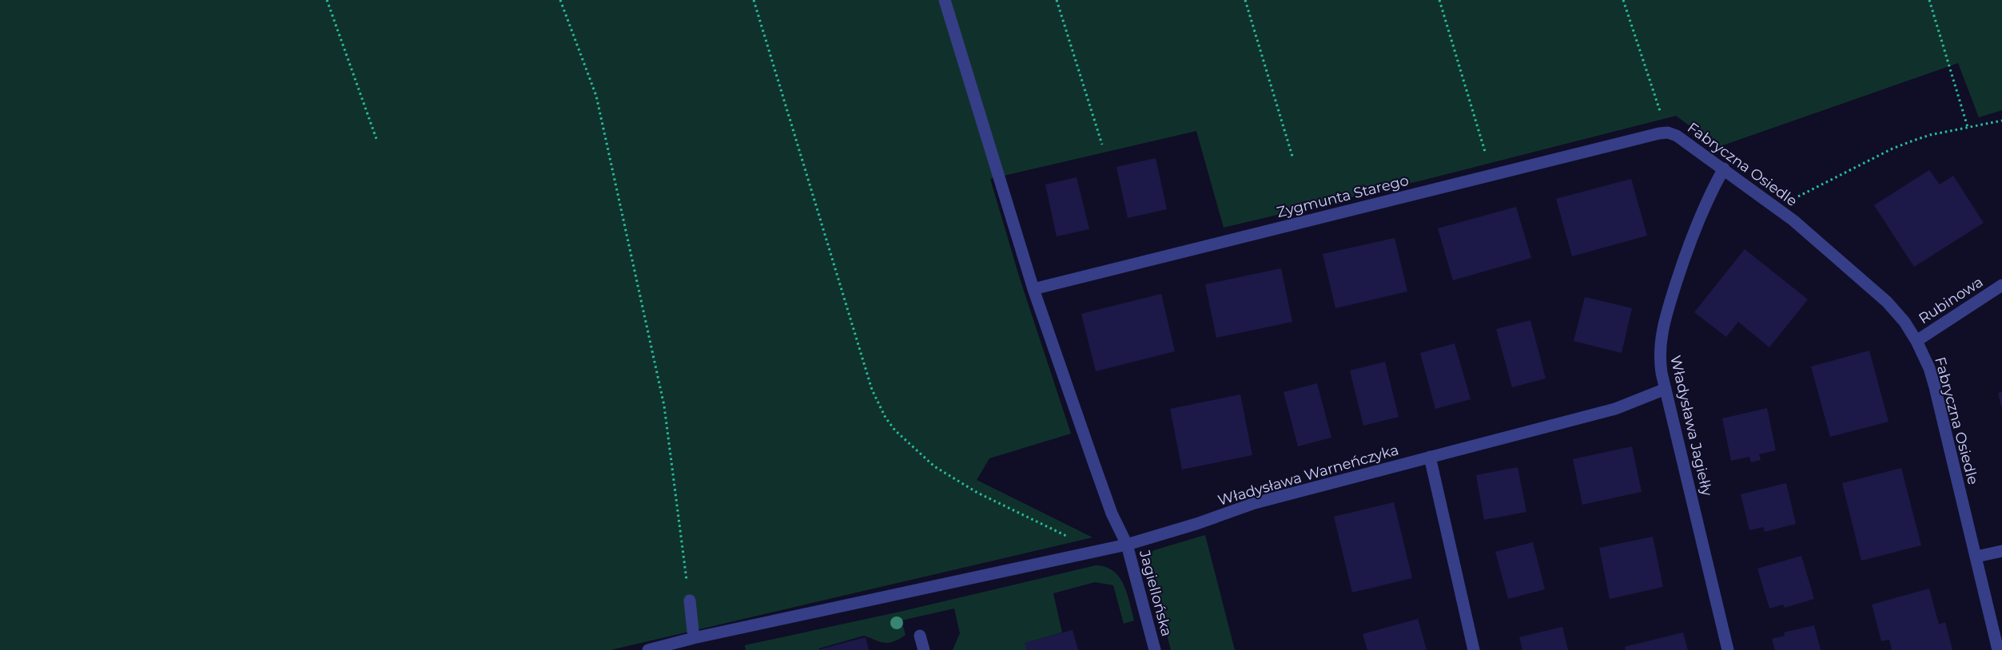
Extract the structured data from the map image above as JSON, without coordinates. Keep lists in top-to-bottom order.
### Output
{
  "streets": {
    "street": [
      "Fabryczna Osiedle",
      "Zygmunta Starego",
      "Rubinowa",
      "Władysława Jagiełły",
      "Władysława Warneńczyka",
      "Jagiellońska"
    ]
  },
  "crossings": [
    ["Fabryczna Osiedle", "Zygmunta Starego"],
    ["Fabryczna Osiedle", "Rubinowa"],
    ["Fabryczna Osiedle", "Władysława Jagiełły"],
    ["Zygmunta Starego", "Jagiellońska"],
    ["Władysława Jagiełły", "Władysława Warneńczyka"],
    ["Władysława Warneńczyka", "Jagiellońska"]
  ]
}
